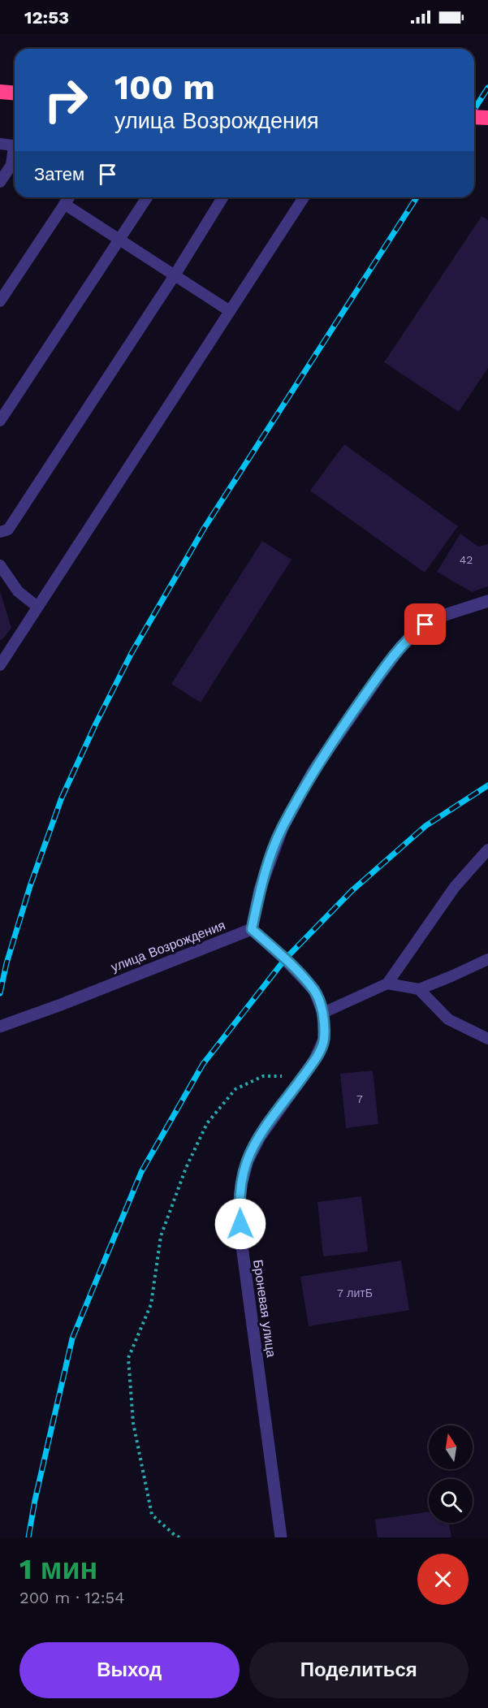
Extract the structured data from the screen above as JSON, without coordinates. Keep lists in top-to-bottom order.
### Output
{
  "streets": {
    "street": ["улица Возрождения", "Броневая улица"]
  },
  "crossings": [
    ["улица Возрождения", "Броневая улица"]
  ],
  "house_numbers": ["42", "7", "7 литБ"],
  "north": "top",
  "page": {
    "status": "12:53",
    "turn": ["100 m", "улица Возрождения"],
    "then": "Затем",
    "heading": ["1 мин", "200 m · 12:54"],
    "buttons": ["Выход", "Поделиться"]
  }
}
